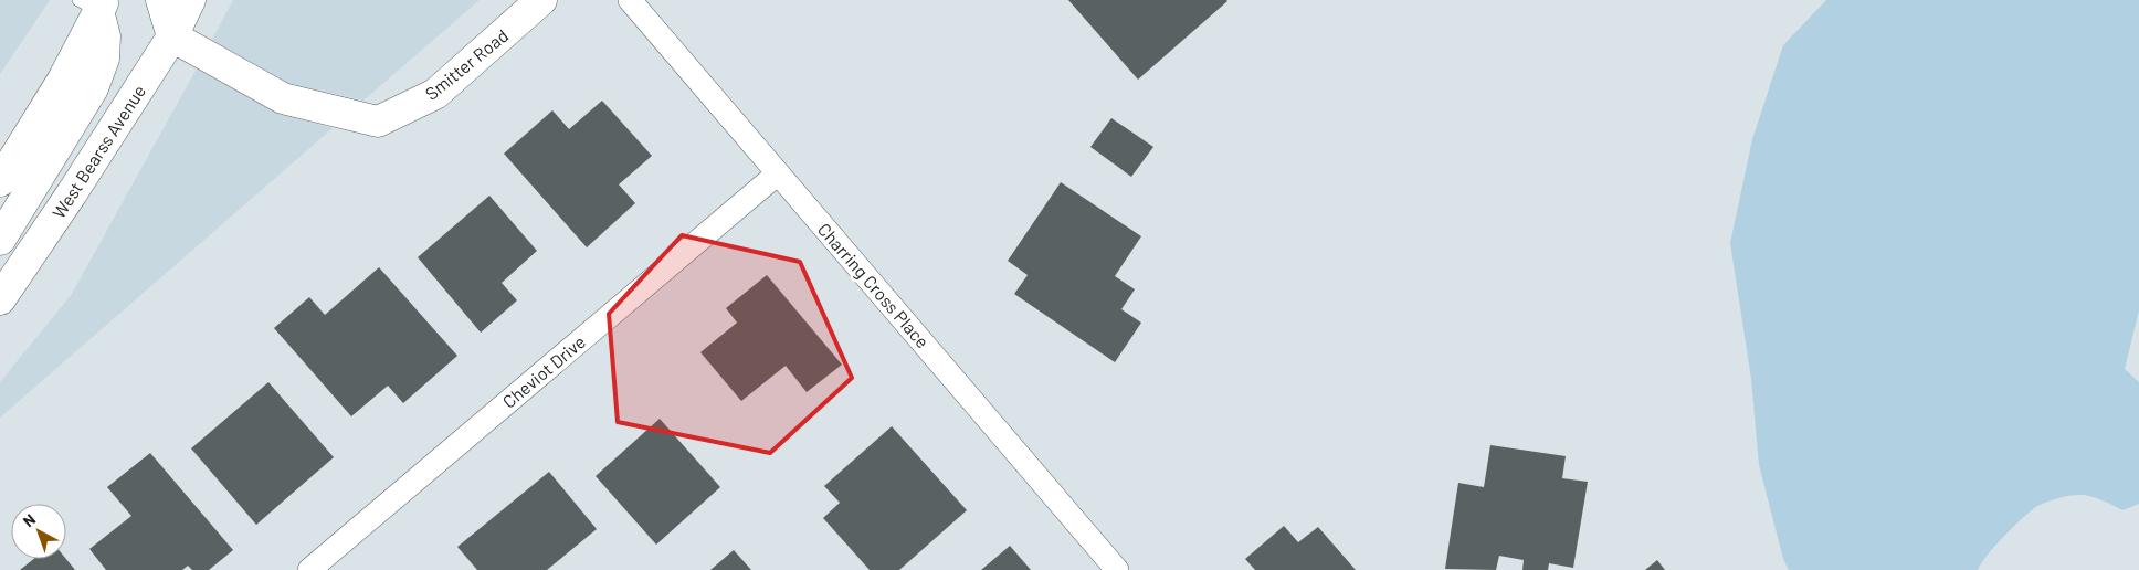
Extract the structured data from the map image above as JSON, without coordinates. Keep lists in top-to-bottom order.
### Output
{
  "streets": {
    "main road": ["Smitter Road", "West Bearss Avenue"],
    "street": ["Charring Cross Place", "Cheviot Drive"]
  },
  "crossings": [
    ["Smitter Road", "West Bearss Avenue"],
    ["Charring Cross Place", "Cheviot Drive"]
  ],
  "north": "top left"
}
